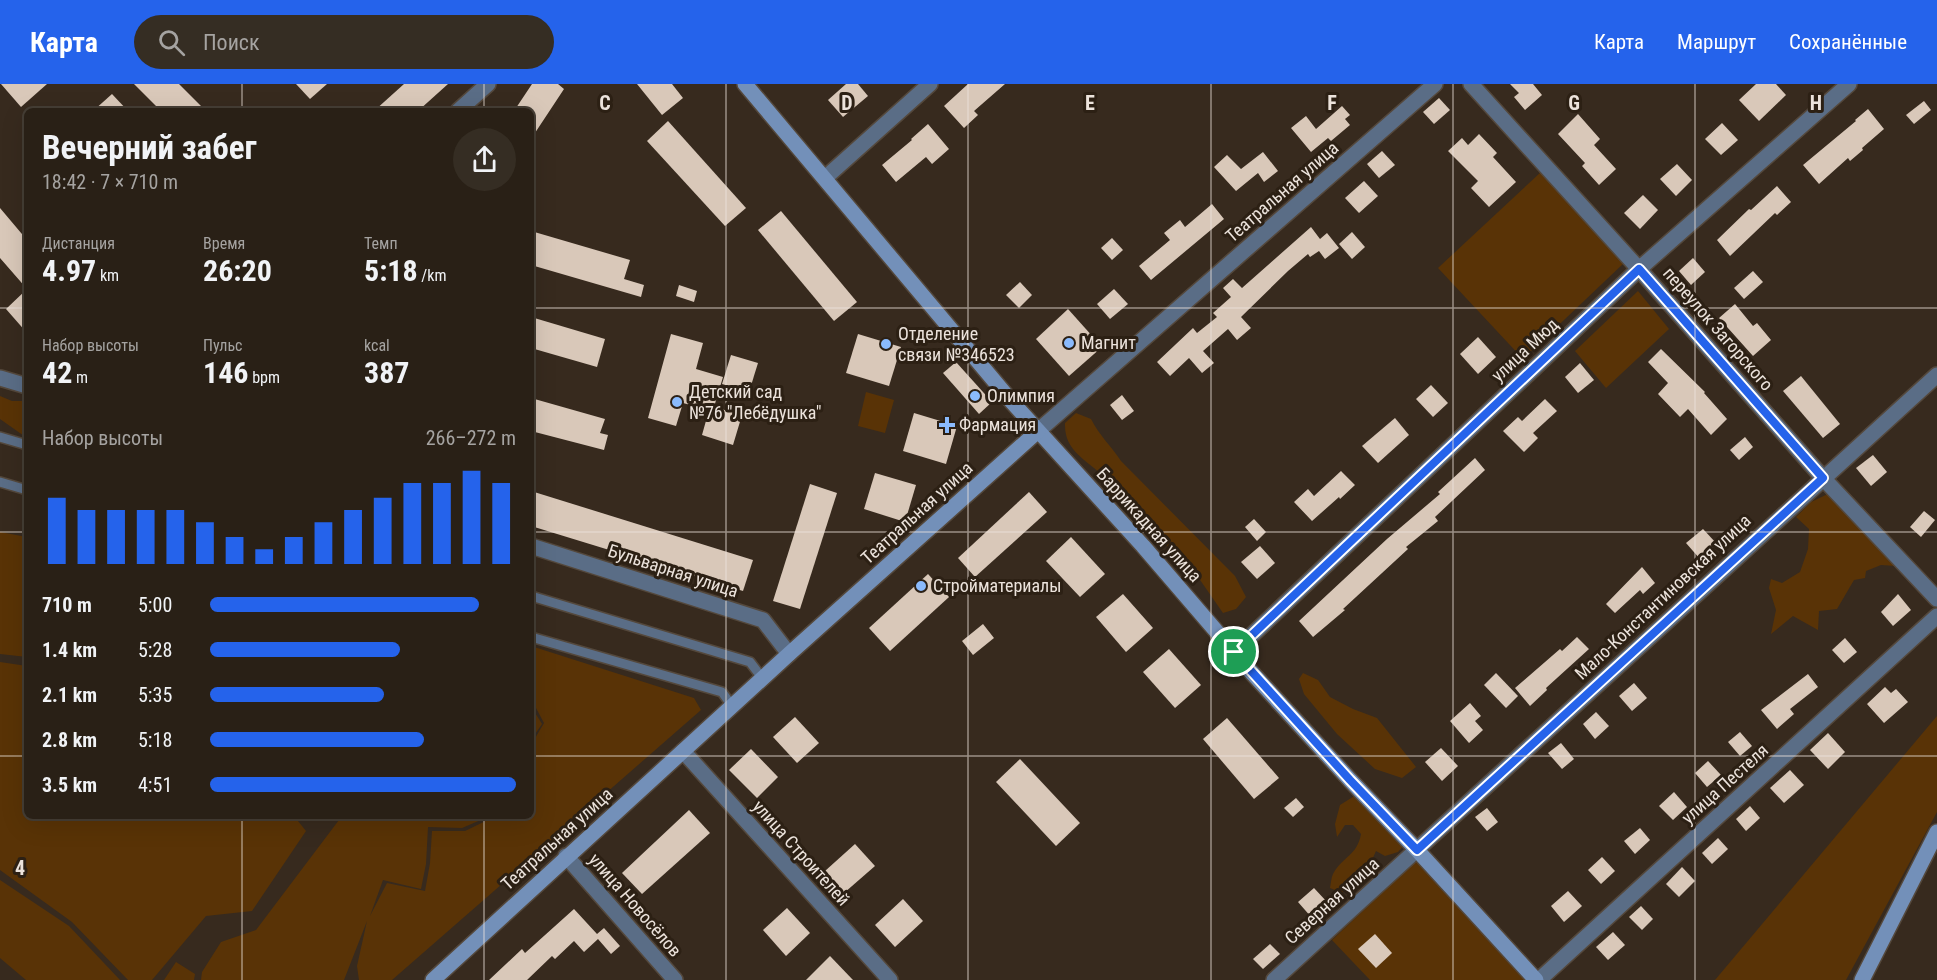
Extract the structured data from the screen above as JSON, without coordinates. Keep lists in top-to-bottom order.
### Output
{
  "streets": {
    "main road": ["Театральная улица", "Баррикадная улица"],
    "street": [
      "переулок Загорского",
      "улица Мюд",
      "Бульварная улица",
      "Мало-Константиновская улица",
      "улица Пестеля",
      "улица Строителей",
      "Северная улица",
      "улица Новосёлов"
    ]
  },
  "crossings": [
    ["Театральная улица", "Баррикадная улица"],
    ["Театральная улица", "Бульварная улица"],
    ["Театральная улица", "улица Строителей"],
    ["Театральная улица", "улица Новосёлов"],
    ["переулок Загорского", "улица Мюд"],
    ["переулок Загорского", "Мало-Константиновская улица"],
    ["улица Мюд", "Баррикадная улица"],
    ["Баррикадная улица", "Мало-Константиновская улица"],
    ["Баррикадная улица", "улица Пестеля"],
    ["Баррикадная улица", "Северная улица"],
    ["Мало-Константиновская улица", "Северная улица"]
  ],
  "places": {
    "other": [
      "Магнит",
      "Отделение связи №346523",
      "Олимпия",
      "Детский сад №76 \"Лебёдушка\"",
      "Стройматериалы"
    ],
    "health": ["Фармация"]
  },
  "page": {
    "header": "Карта",
    "search": "Поиск",
    "nav": ["Карта", "Маршрут", "Сохранённые"],
    "heading": ["Вечерний забег", "18:42 · 7 × 710 m"],
    "stats": [
      ["Дистанция", "4.97 km"],
      ["Время", "26:20"],
      ["Темп", "5:18 /km"],
      ["Набор высоты", "42 m"],
      ["Пульс", "146 bpm"],
      ["kcal", "387"]
    ],
    "chart": ["Набор высоты", "266–272 m"],
    "list": [
      {
        "name": "710 m",
        "note": "5:00"
      },
      {
        "name": "1.4 km",
        "note": "5:28"
      },
      {
        "name": "2.1 km",
        "note": "5:35"
      },
      {
        "name": "2.8 km",
        "note": "5:18"
      },
      {
        "name": "3.5 km",
        "note": "4:51"
      }
    ]
  },
  "grid": {
    "columns": [
      "C",
      "D",
      "E",
      "F",
      "G",
      "H"
    ],
    "rows": ["4"]
  }
}
